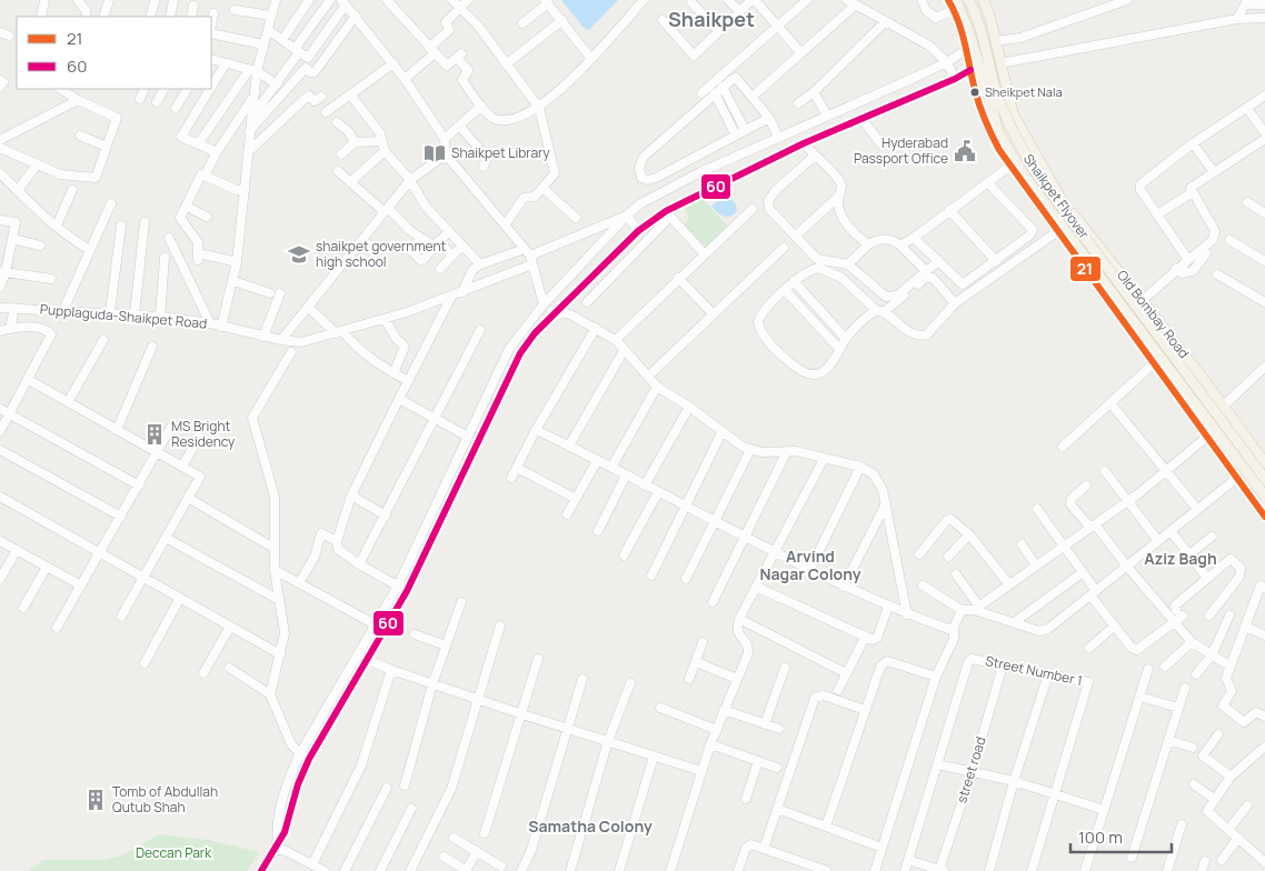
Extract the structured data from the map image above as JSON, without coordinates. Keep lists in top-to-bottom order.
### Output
{
  "streets": {
    "main road": ["Shaikpet Flyover", "Old Bombay Road"],
    "street": ["Pupplaguda-Shaikpet Road", "Street Number 1", "street road"]
  },
  "crossings": [
    ["Street Number 1", "street road"]
  ],
  "districts": [
    "Shaikpet",
    "Arvind Nagar Colony",
    "Aziz Bagh",
    "Samatha Colony"
  ],
  "parks": ["Deccan Park"],
  "places": {
    "other": ["Sheikpet Nala"],
    "public building": ["Hyderabad Passport Office"],
    "library": ["Shaikpet Library"],
    "school or university": ["shaikpet government high school"],
    "building": ["MS Bright Residency", "Tomb of Abdullah Qutub Shah"]
  },
  "lines": ["transit line 21", "transit line 60"],
  "legend": ["21", "60"],
  "scale_bar": "100 m"
}
